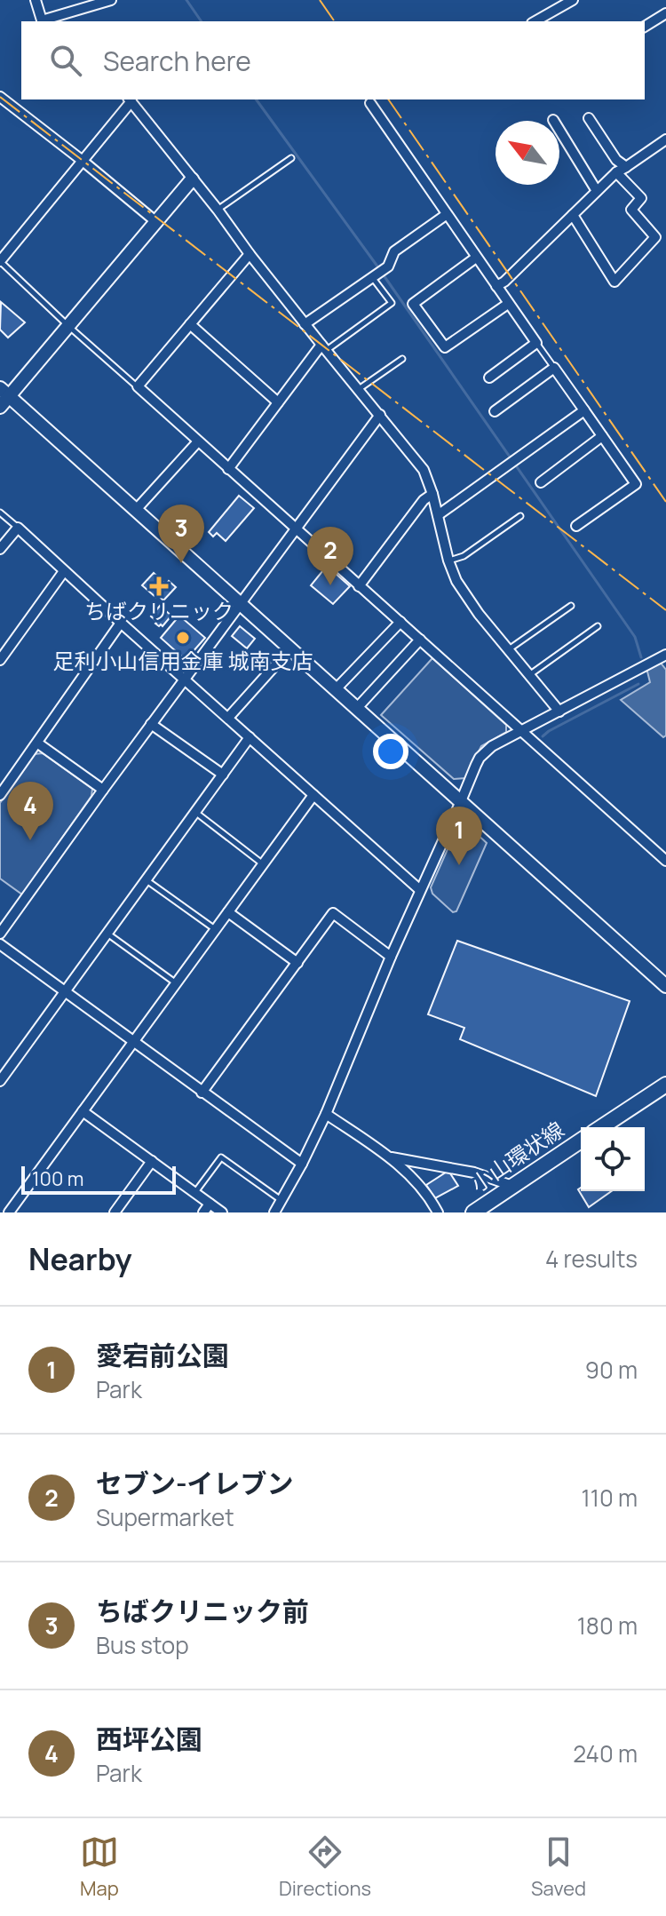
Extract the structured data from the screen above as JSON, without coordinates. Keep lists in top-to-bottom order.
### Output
{
  "streets": {
    "main road": ["小山環状線"]
  },
  "places": {
    "health": ["ちばクリニック"],
    "other": ["足利小山信用金庫 城南支店"]
  },
  "scale_bar": "100 m",
  "north": "top left",
  "page": {
    "search": "Search here",
    "pins": [
      "3",
      "2",
      "4",
      "1"
    ],
    "scale": "100 m",
    "heading": ["Nearby", "4 results"],
    "list": [
      {
        "mark": "1",
        "name": "愛宕前公園",
        "note": "Park",
        "value": "90 m"
      },
      {
        "mark": "2",
        "name": "セブン-イレブン",
        "note": "Supermarket",
        "value": "110 m"
      },
      {
        "mark": "3",
        "name": "ちばクリニック前",
        "note": "Bus stop",
        "value": "180 m"
      },
      {
        "mark": "4",
        "name": "西坪公園",
        "note": "Park",
        "value": "240 m"
      }
    ],
    "nav": ["Map", "Directions", "Saved"]
  }
}
